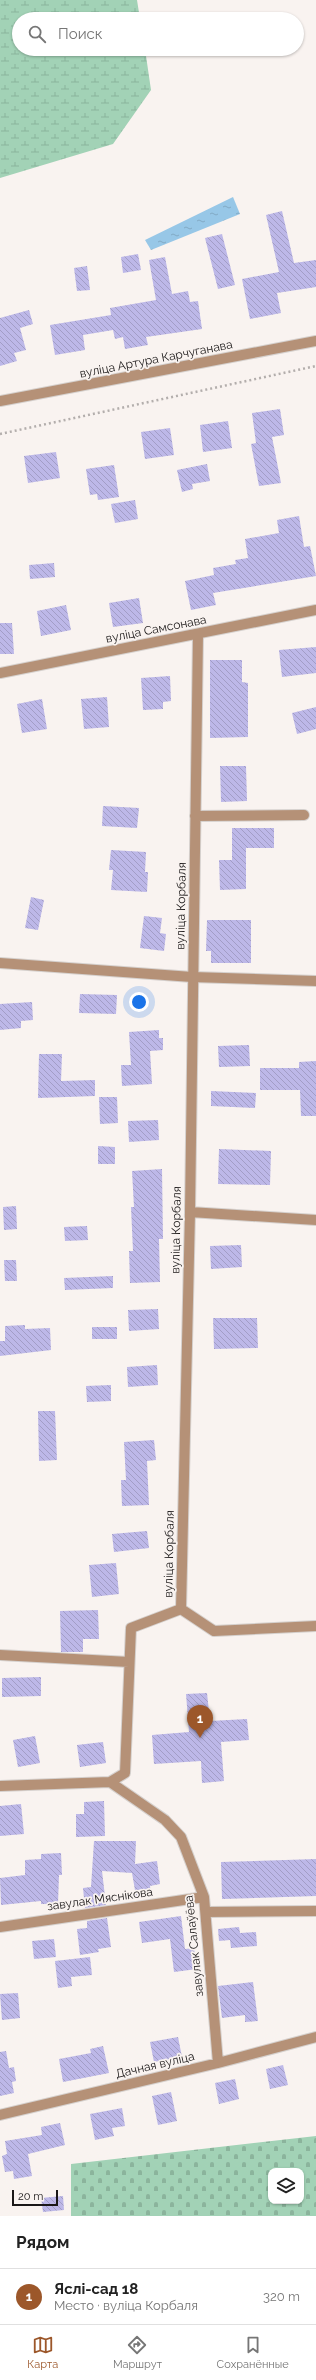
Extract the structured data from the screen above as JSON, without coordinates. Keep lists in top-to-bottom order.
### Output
{
  "streets": {
    "street": [
      "вуліца Артура Карчуганава",
      "вуліца Самсонава",
      "вуліца Корбаля",
      "завулак Мяснікова",
      "завулак Салаўёва",
      "Дачная вуліца"
    ]
  },
  "crossings": [
    ["вуліца Самсонава", "вуліца Корбаля"],
    ["вуліца Корбаля", "завулак Салаўёва"],
    ["завулак Мяснікова", "завулак Салаўёва"],
    ["завулак Салаўёва", "Дачная вуліца"]
  ],
  "scale_bar": "20 m",
  "page": {
    "search": "Поиск",
    "pins": "1",
    "scale": "20 m",
    "heading": "Рядом",
    "list": [
      {
        "mark": "1",
        "name": "Яслі-сад 18",
        "note": "Место · вуліца Корбаля",
        "value": "320 m"
      }
    ],
    "nav": ["Карта", "Маршрут", "Сохранённые"]
  }
}
